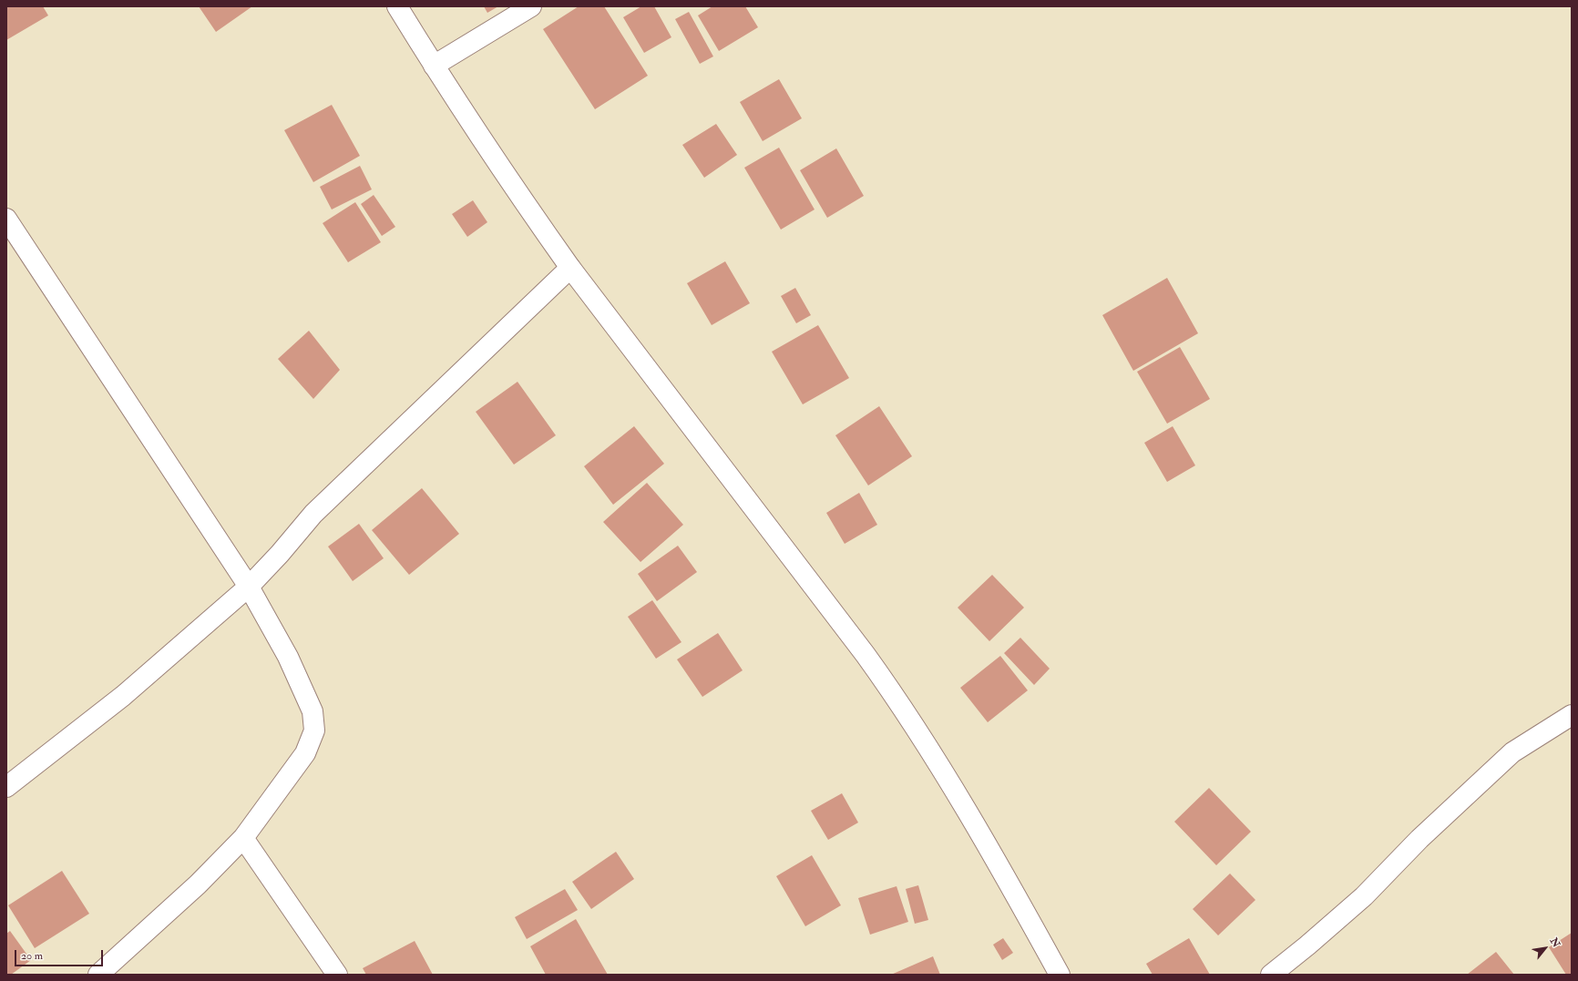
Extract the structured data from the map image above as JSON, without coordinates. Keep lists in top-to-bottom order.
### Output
{
  "scale_bar": "20 m",
  "north": "top right"
}
